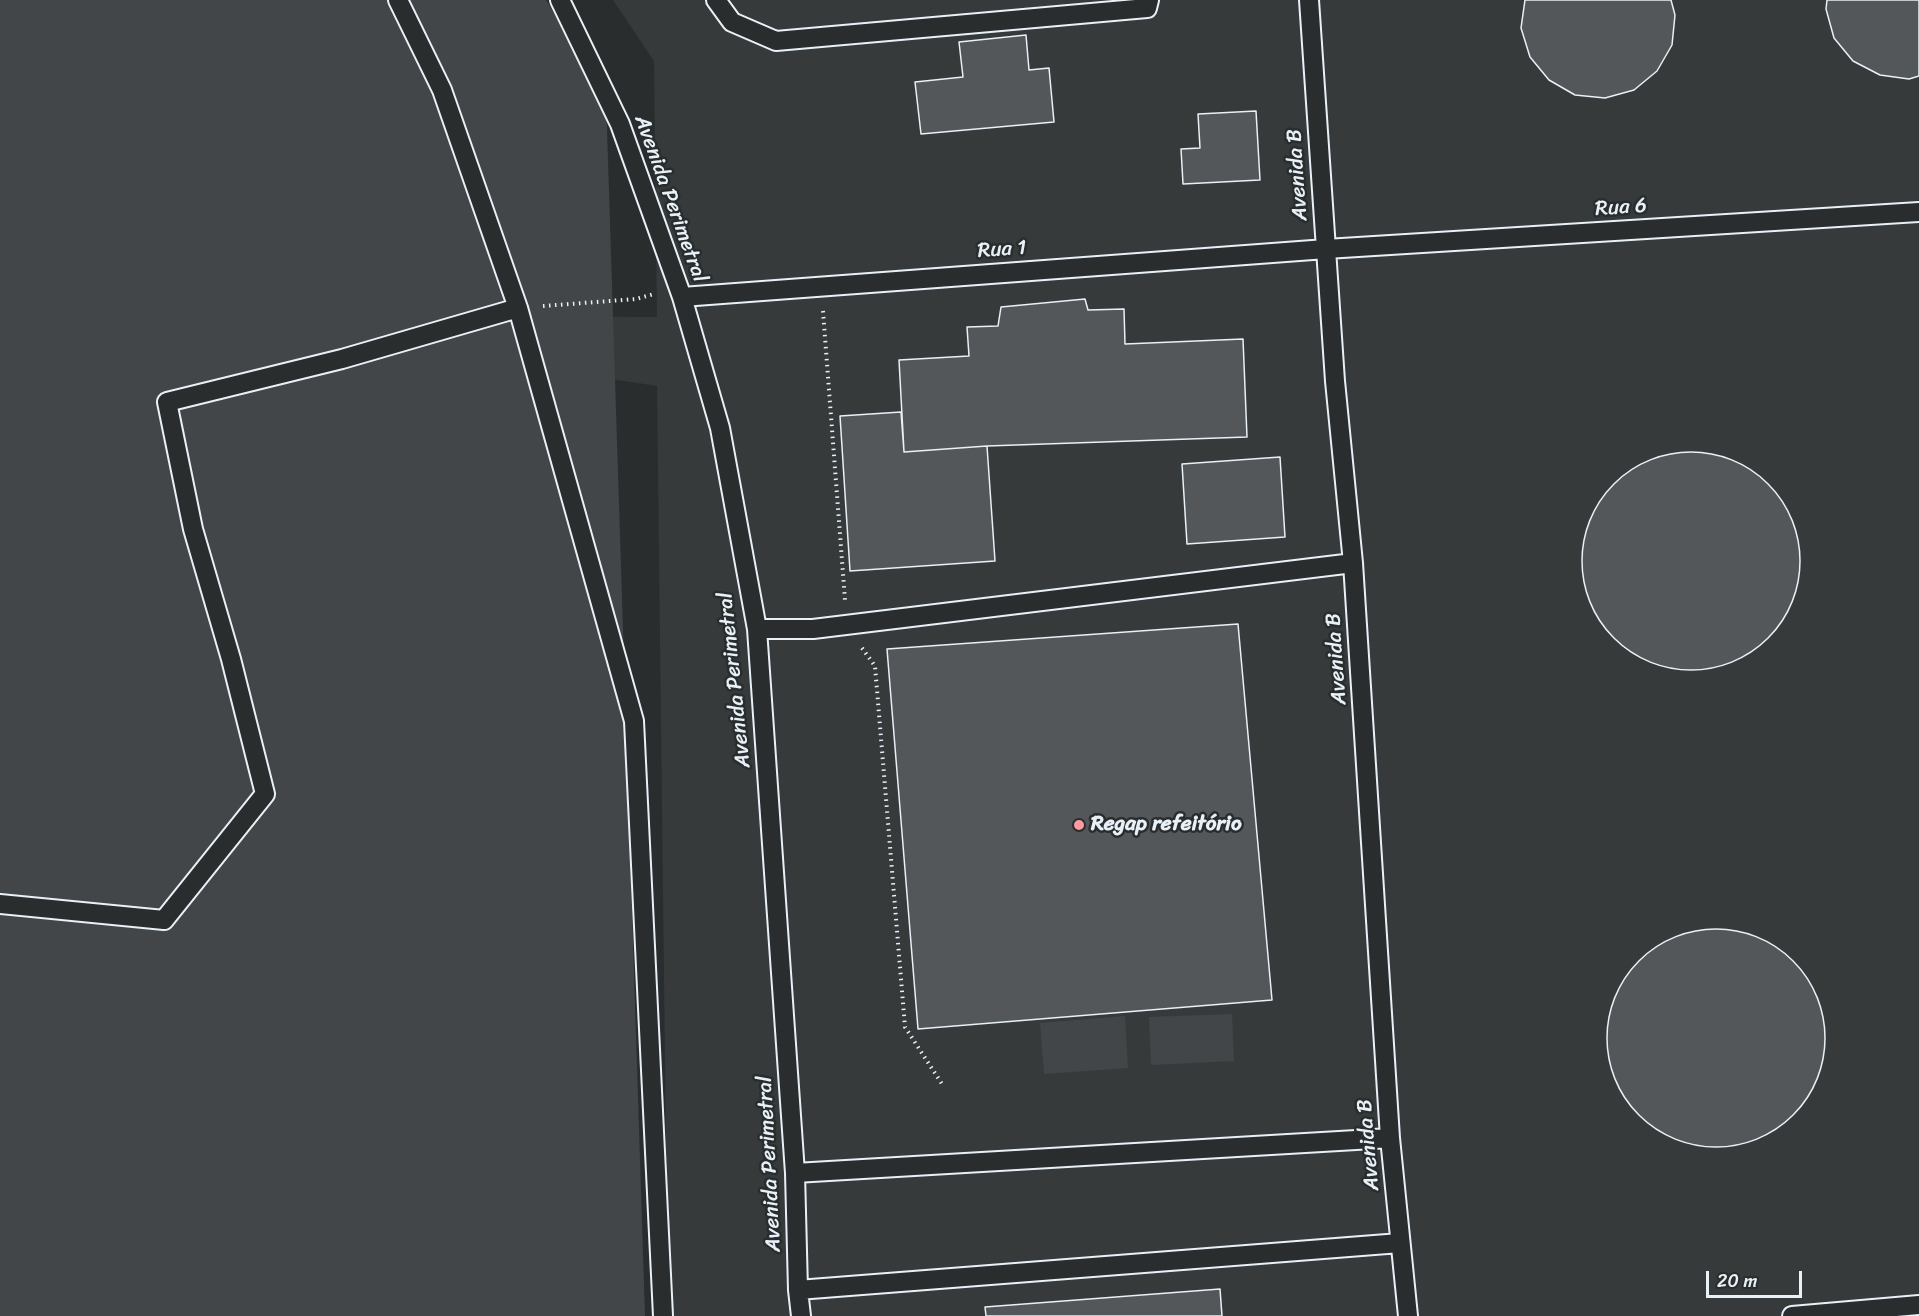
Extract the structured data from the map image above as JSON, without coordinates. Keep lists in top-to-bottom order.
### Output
{
  "streets": {
    "lane": [
      "Avenida B",
      "Avenida Perimetral",
      "Rua 6",
      "Rua 1"
    ]
  },
  "crossings": [
    ["Avenida B", "Rua 6"],
    ["Avenida B", "Rua 1"],
    ["Avenida Perimetral", "Rua 1"],
    ["Rua 6", "Rua 1"]
  ],
  "places": ["Regap refeitório"],
  "scale_bar": "20 m"
}
